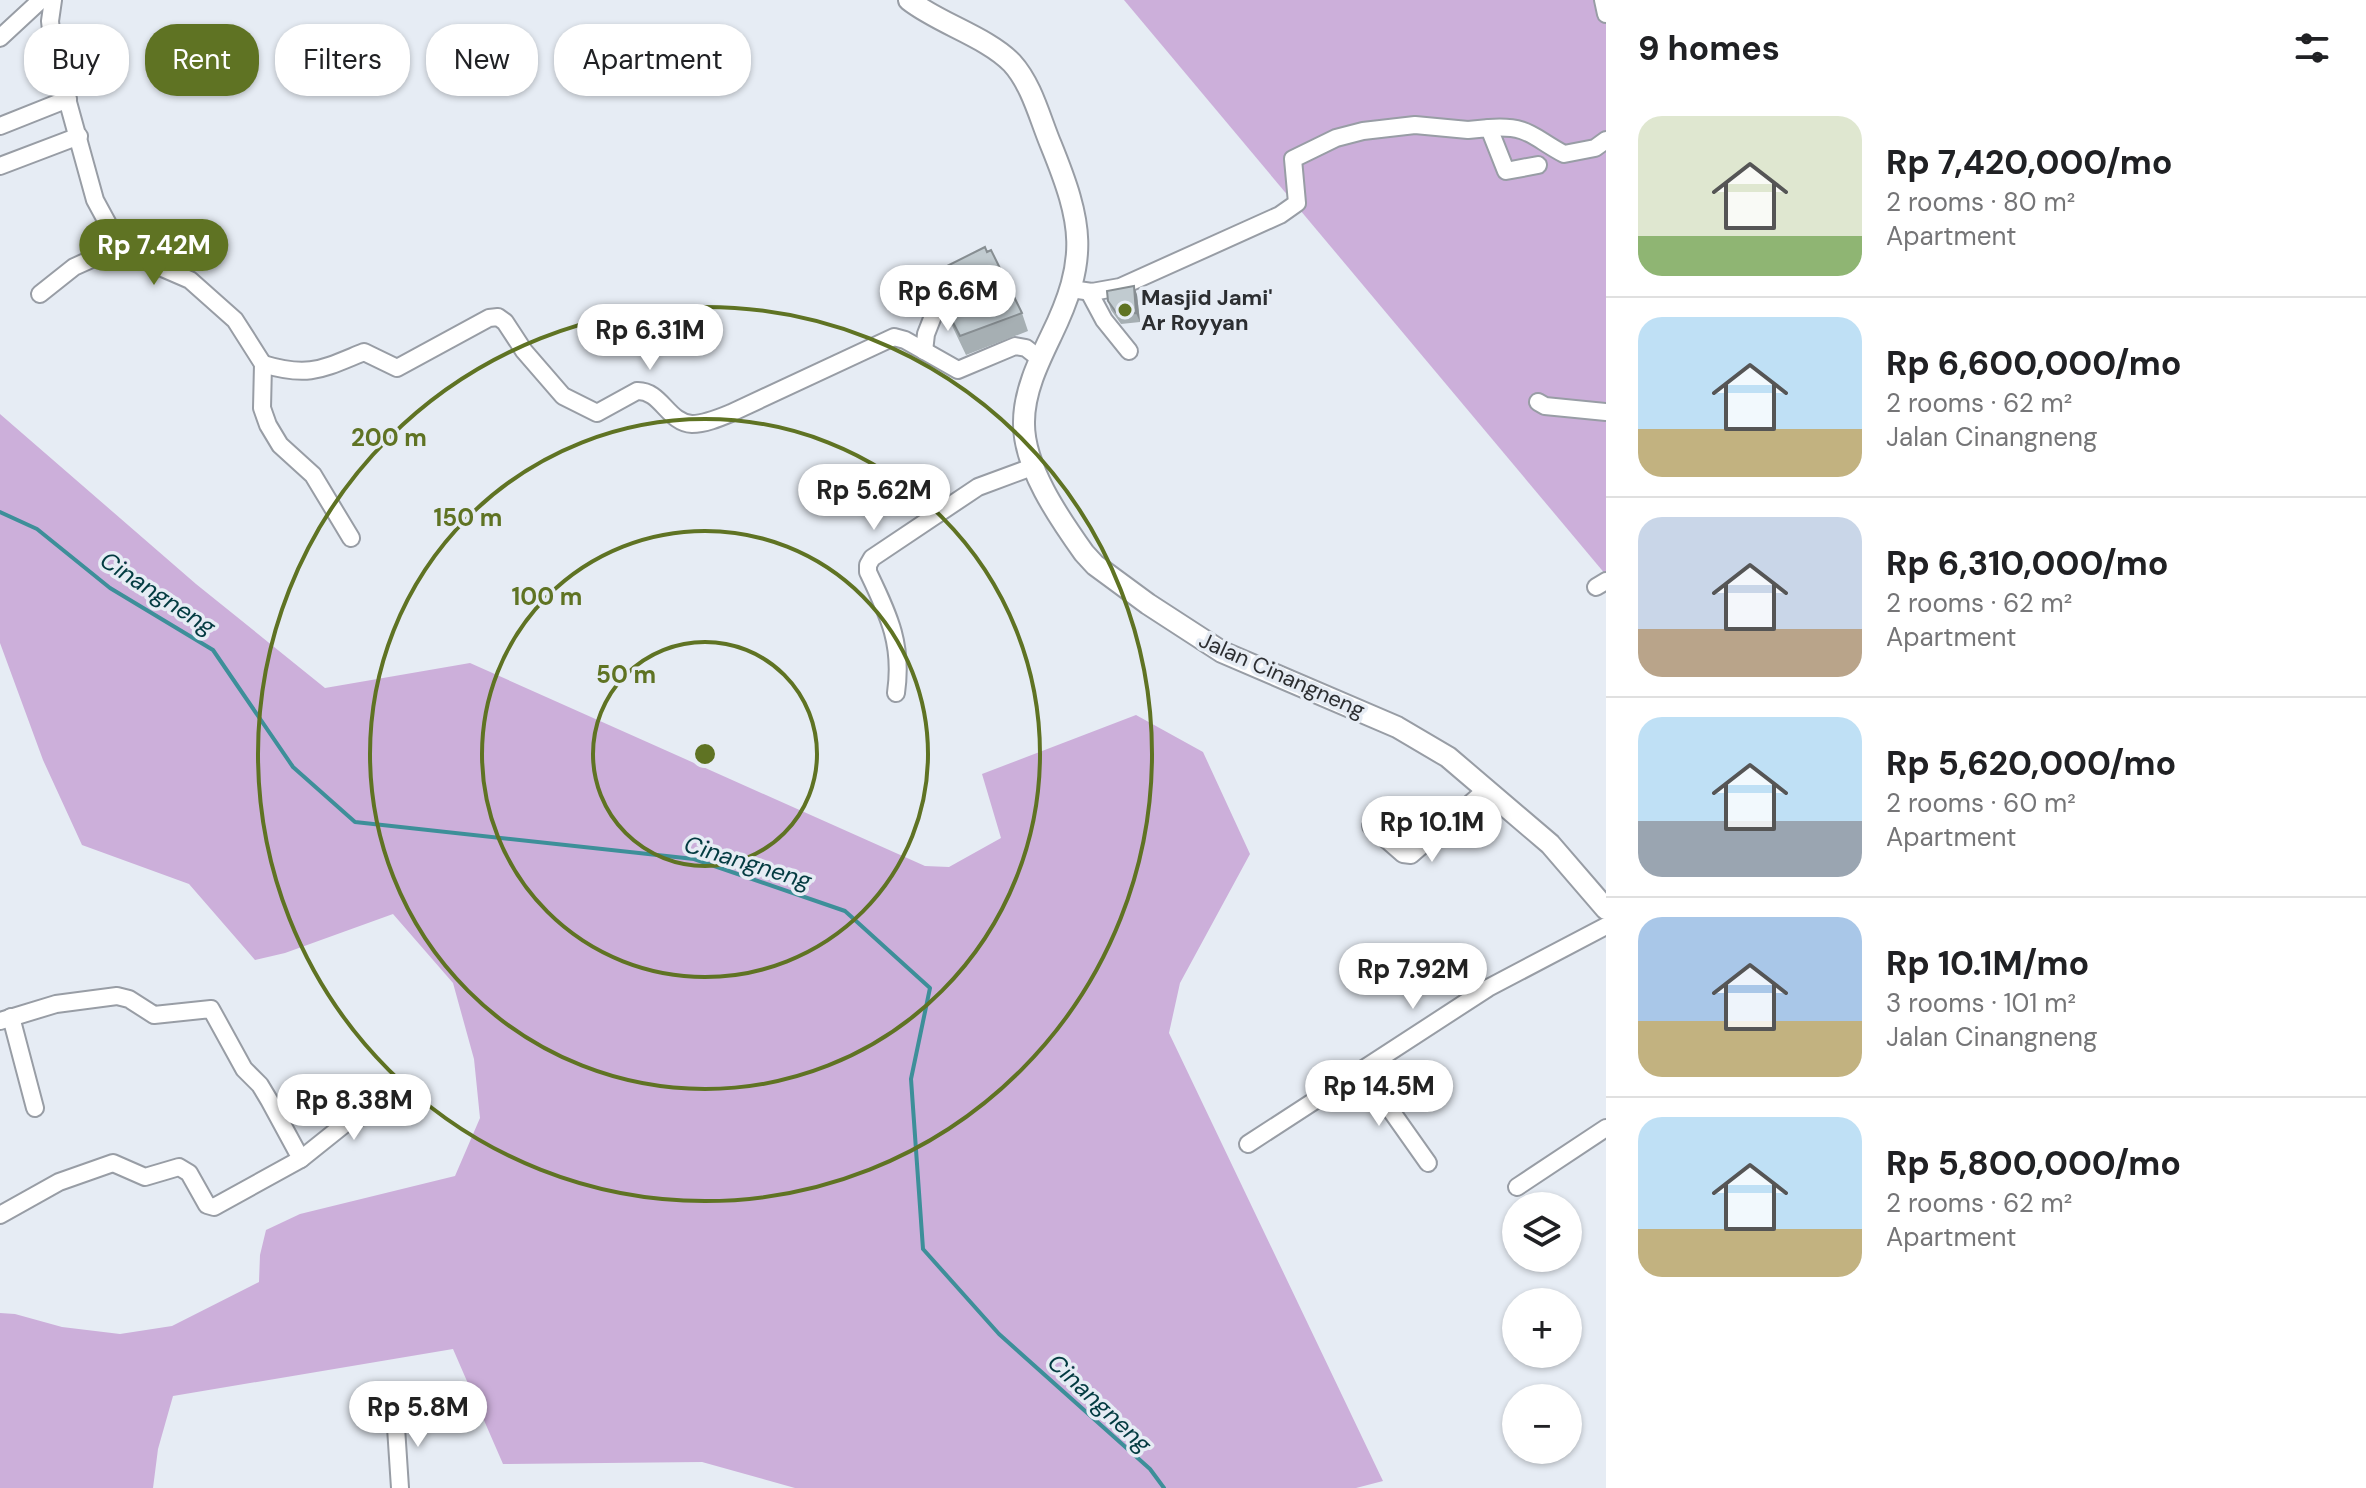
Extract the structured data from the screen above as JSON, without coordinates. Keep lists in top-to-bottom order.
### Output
{
  "streets": {
    "street": ["Jalan Cinangneng"]
  },
  "water": ["Cinangneng"],
  "places": ["Masjid Jami' Ar Royyan"],
  "page": {
    "heading": "9 homes",
    "chip": [
      "Buy",
      "Rent",
      "Filters",
      "New",
      "Apartment"
    ],
    "list": [
      {
        "name": "Rp 7,420,000/mo",
        "note": "2 rooms · 80 m² · Apartment"
      },
      {
        "name": "Rp 6,600,000/mo",
        "note": "2 rooms · 62 m² · Jalan Cinangneng"
      },
      {
        "name": "Rp 6,310,000/mo",
        "note": "2 rooms · 62 m² · Apartment"
      },
      {
        "name": "Rp 5,620,000/mo",
        "note": "2 rooms · 60 m² · Apartment"
      },
      {
        "name": "Rp 10.1M/mo",
        "note": "3 rooms · 101 m² · Jalan Cinangneng"
      },
      {
        "name": "Rp 5,800,000/mo",
        "note": "2 rooms · 62 m² · Apartment"
      }
    ],
    "price": [
      "Rp 7.42M",
      "Rp 6.6M",
      "Rp 6.31M",
      "Rp 5.62M",
      "Rp 10.1M",
      "Rp 7.92M",
      "Rp 14.5M",
      "Rp 8.38M",
      "Rp 5.8M"
    ],
    "map_buttons": ["+", "−"]
  },
  "rings": [
    "200 m",
    "150 m",
    "100 m",
    "50 m"
  ]
}
